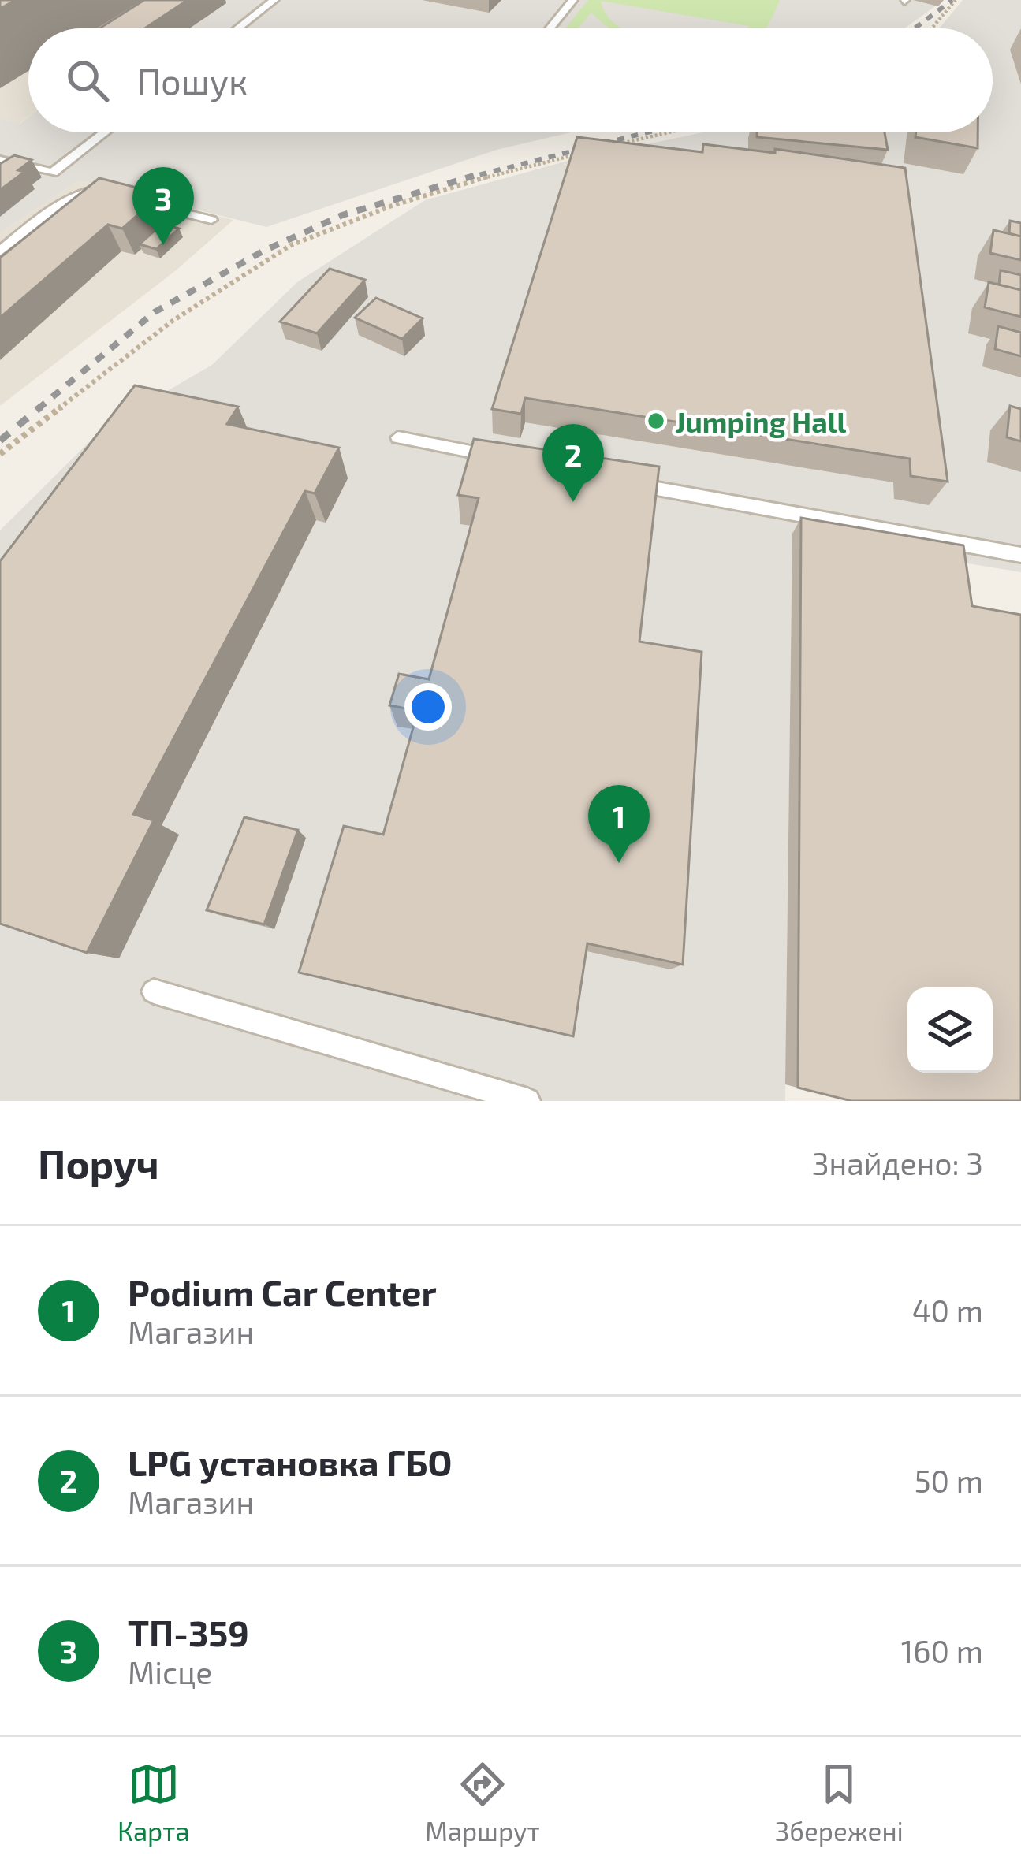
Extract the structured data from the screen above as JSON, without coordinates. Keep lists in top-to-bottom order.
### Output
{
  "places": ["Jumping Hall"],
  "page": {
    "search": "Пошук",
    "pins": ["3", "2", "1"],
    "heading": ["Поруч", "Знайдено: 3"],
    "list": [
      {
        "mark": "1",
        "name": "Podium Car Center",
        "note": "Магазин",
        "value": "40 m"
      },
      {
        "mark": "2",
        "name": "LPG установка ГБО",
        "note": "Магазин",
        "value": "50 m"
      },
      {
        "mark": "3",
        "name": "ТП-359",
        "note": "Місце",
        "value": "160 m"
      }
    ],
    "nav": ["Карта", "Маршрут", "Збережені"]
  }
}
